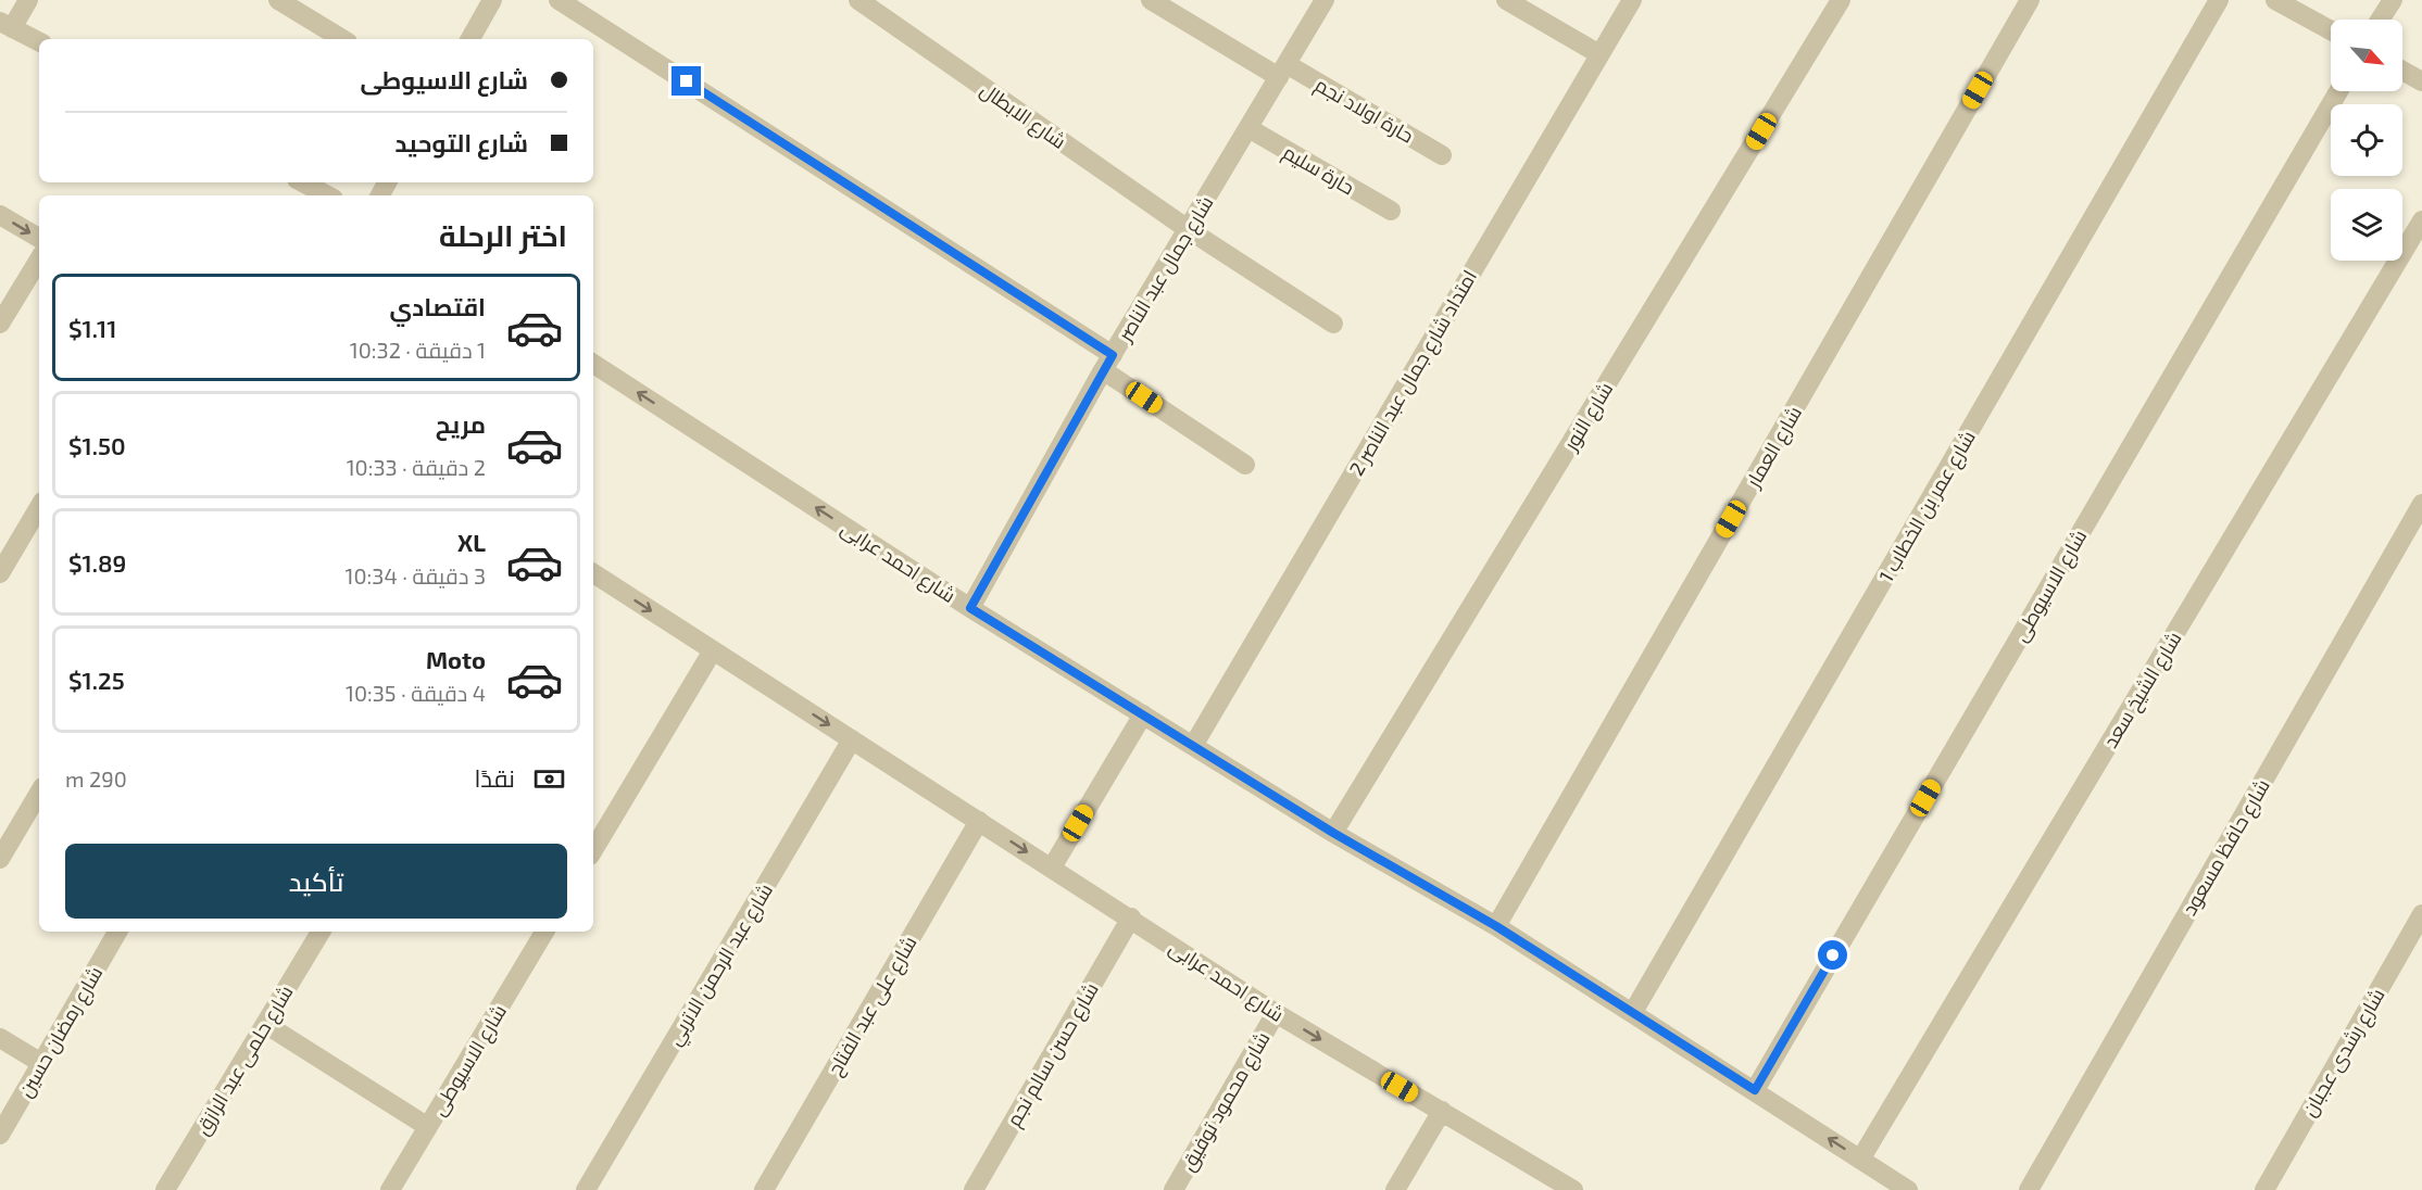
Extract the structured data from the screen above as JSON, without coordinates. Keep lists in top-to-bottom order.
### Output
{
  "streets": {
    "street": [
      "حارة اولاد نجم",
      "شارع الابطال",
      "حارة سليم",
      "شارع جمال عبد الناصر",
      "امتداد شارع جمال عبد الناصر 2",
      "شارع النور",
      "شارع العمار",
      "شارع عمر بن الخطاب 1",
      "شارع احمد عرابى",
      "شارع الاسيوطى",
      "شارع الشيخ سعد",
      "شارع حافظ مسعود",
      "شارع عبد الرحمن الاتربي",
      "شارع على عبد الفتاح",
      "شارع رمضان حسين",
      "شارع رشدى عجبان",
      "شارع حسن سالم نجم",
      "شارع حلمى عبد الرازق",
      "شارع محمود توفيق"
    ]
  },
  "crossings": [
    ["حارة اولاد نجم", "شارع جمال عبد الناصر"],
    ["شارع الابطال", "شارع جمال عبد الناصر"],
    ["حارة سليم", "شارع جمال عبد الناصر"],
    ["شارع جمال عبد الناصر", "شارع احمد عرابى"],
    ["امتداد شارع جمال عبد الناصر 2", "شارع احمد عرابى"],
    ["شارع النور", "شارع احمد عرابى"],
    ["شارع العمار", "شارع احمد عرابى"],
    ["شارع عمر بن الخطاب 1", "شارع احمد عرابى"],
    ["شارع احمد عرابى", "شارع الاسيوطى"],
    ["شارع احمد عرابى", "شارع الشيخ سعد"],
    ["شارع احمد عرابى", "شارع عبد الرحمن الاتربي"],
    ["شارع احمد عرابى", "شارع على عبد الفتاح"],
    ["شارع احمد عرابى", "شارع حسن سالم نجم"],
    ["شارع احمد عرابى", "شارع محمود توفيق"]
  ],
  "north": "bottom right",
  "page": {
    "banner": ["شارع الاسيوطى", "شارع التوحيد"],
    "heading": "اختر الرحلة",
    "list": [
      {
        "name": "اقتصادي",
        "note": "1 دقيقة · 10:32",
        "value": "$1.11"
      },
      {
        "name": "مريح",
        "note": "2 دقيقة · 10:33",
        "value": "$1.50"
      },
      {
        "name": "XL",
        "note": "3 دقيقة · 10:34",
        "value": "$1.89"
      },
      {
        "name": "Moto",
        "note": "4 دقيقة · 10:35",
        "value": "$1.25"
      }
    ],
    "pay": ["نقدًا", "290 m"],
    "buttons": "تأكيد"
  }
}
